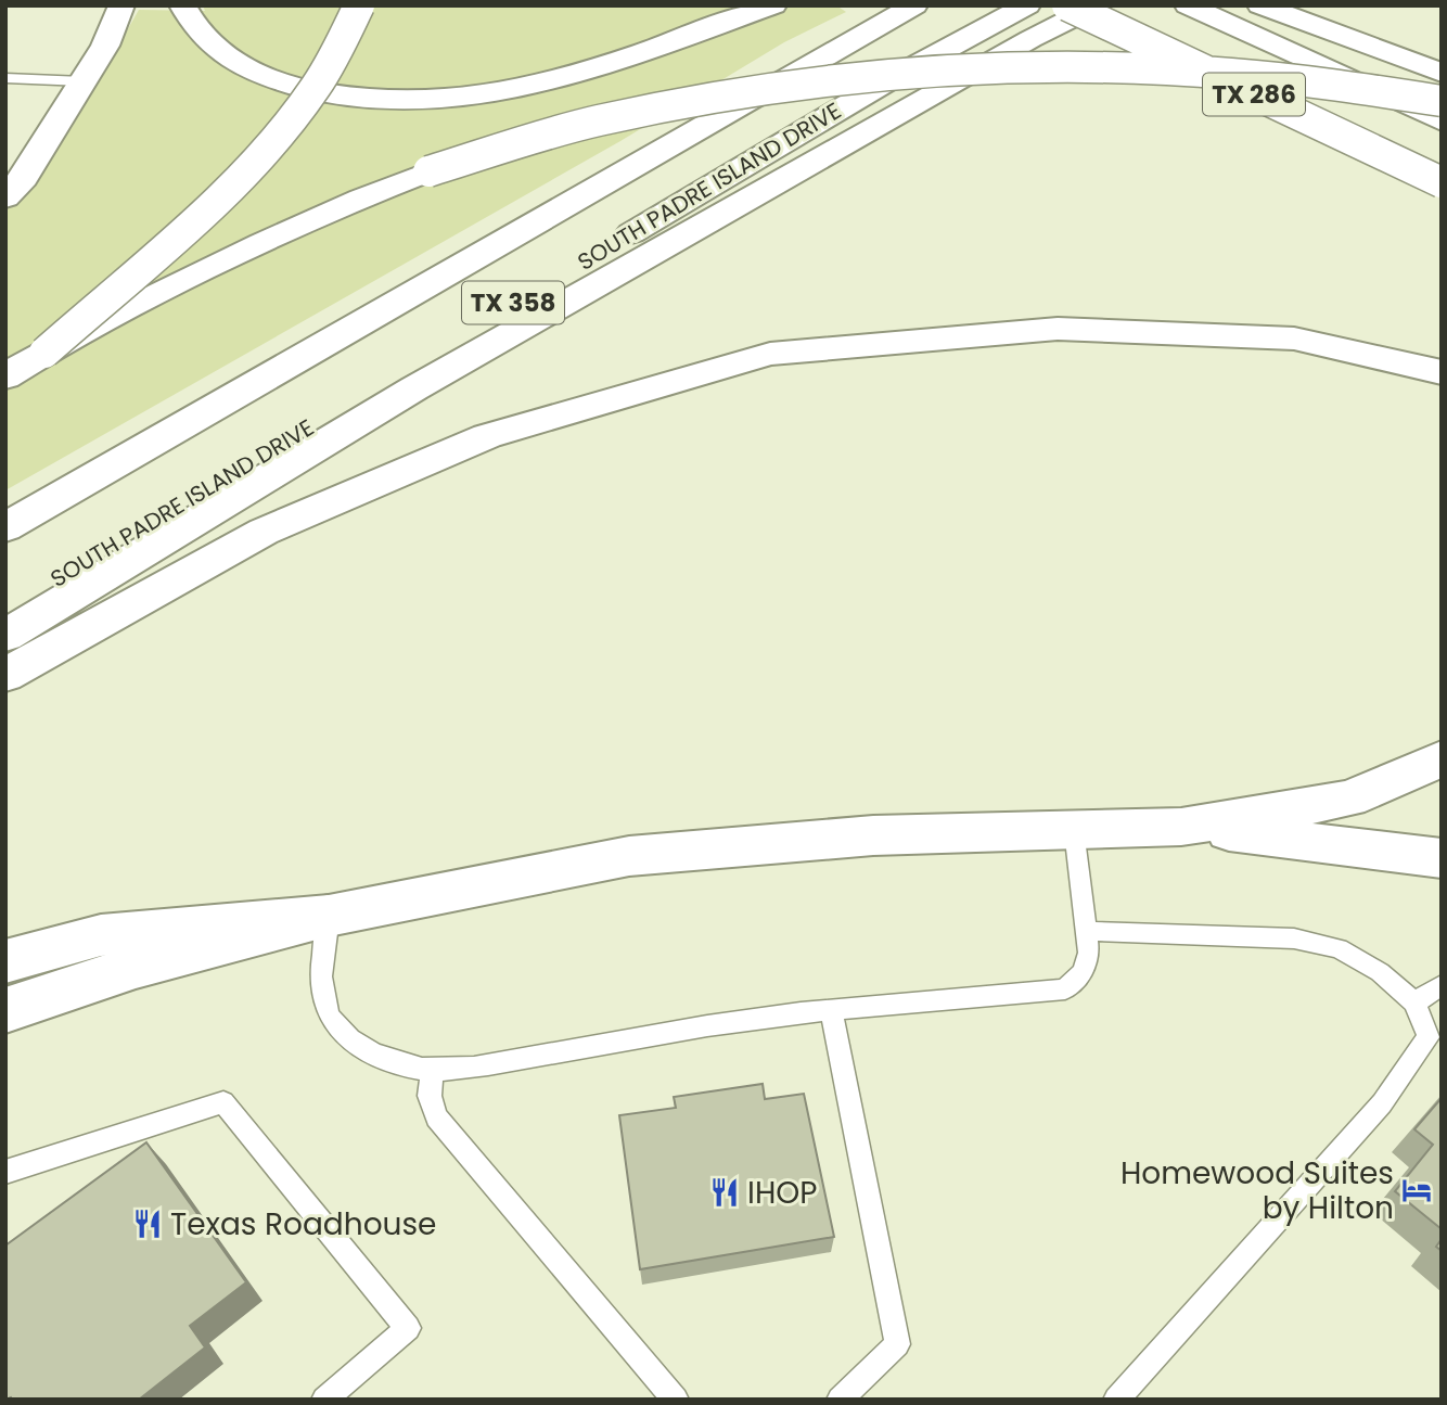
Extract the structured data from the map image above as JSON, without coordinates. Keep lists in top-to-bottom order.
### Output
{
  "streets": {
    "main road": ["TX 286", "SOUTH PADRE ISLAND DRIVE", "TX 358"]
  },
  "places": {
    "hotel": ["Homewood Suites by Hilton"],
    "restaurant": ["IHOP", "Texas Roadhouse"]
  }
}
